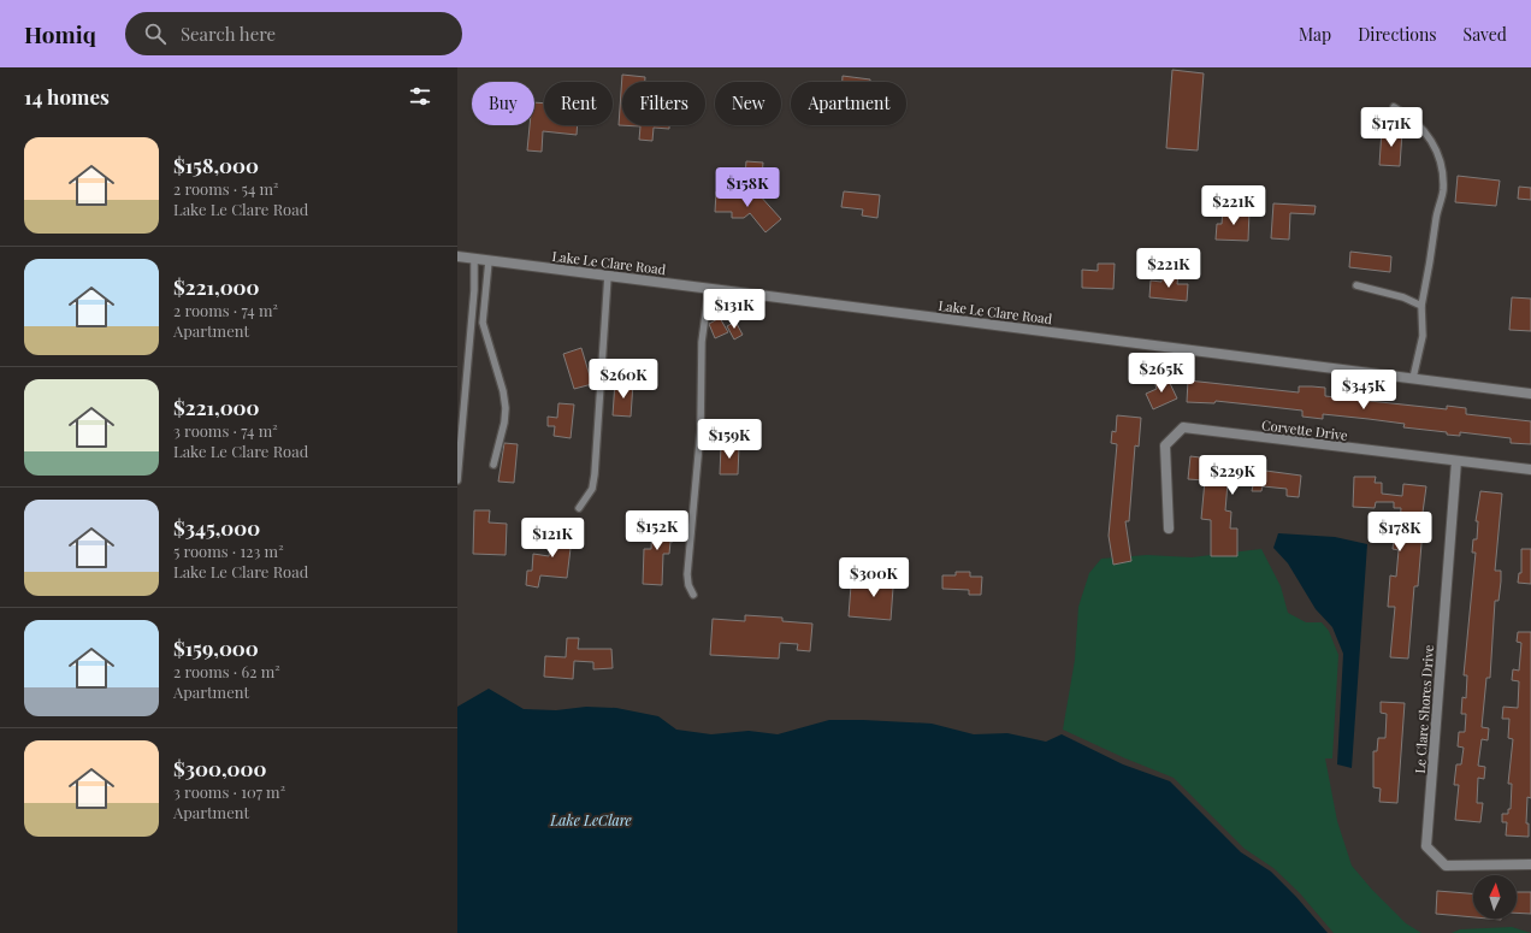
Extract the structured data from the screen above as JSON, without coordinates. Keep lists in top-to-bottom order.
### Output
{
  "streets": {
    "street": ["Lake Le Clare Road", "Corvette Drive", "Le Clare Shores Drive"]
  },
  "crossings": [
    ["Corvette Drive", "Le Clare Shores Drive"]
  ],
  "water": ["Lake LeClare"],
  "north": "top",
  "page": {
    "header": "Homiq",
    "search": "Search here",
    "nav": ["Map", "Directions", "Saved"],
    "heading": "14 homes",
    "chip": [
      "Buy",
      "Rent",
      "Filters",
      "New",
      "Apartment"
    ],
    "price": [
      "$171K",
      "$158K",
      "$221K",
      "$221K",
      "$131K",
      "$265K",
      "$260K",
      "$345K",
      "$159K",
      "$229K",
      "$152K",
      "$178K",
      "$121K",
      "$300K"
    ],
    "list": [
      {
        "name": "$158,000",
        "note": "2 rooms · 54 m² · Lake Le Clare Road"
      },
      {
        "name": "$221,000",
        "note": "2 rooms · 74 m² · Apartment"
      },
      {
        "name": "$221,000",
        "note": "3 rooms · 74 m² · Lake Le Clare Road"
      },
      {
        "name": "$345,000",
        "note": "5 rooms · 123 m² · Lake Le Clare Road"
      },
      {
        "name": "$159,000",
        "note": "2 rooms · 62 m² · Apartment"
      },
      {
        "name": "$300,000",
        "note": "3 rooms · 107 m² · Apartment"
      }
    ]
  }
}
